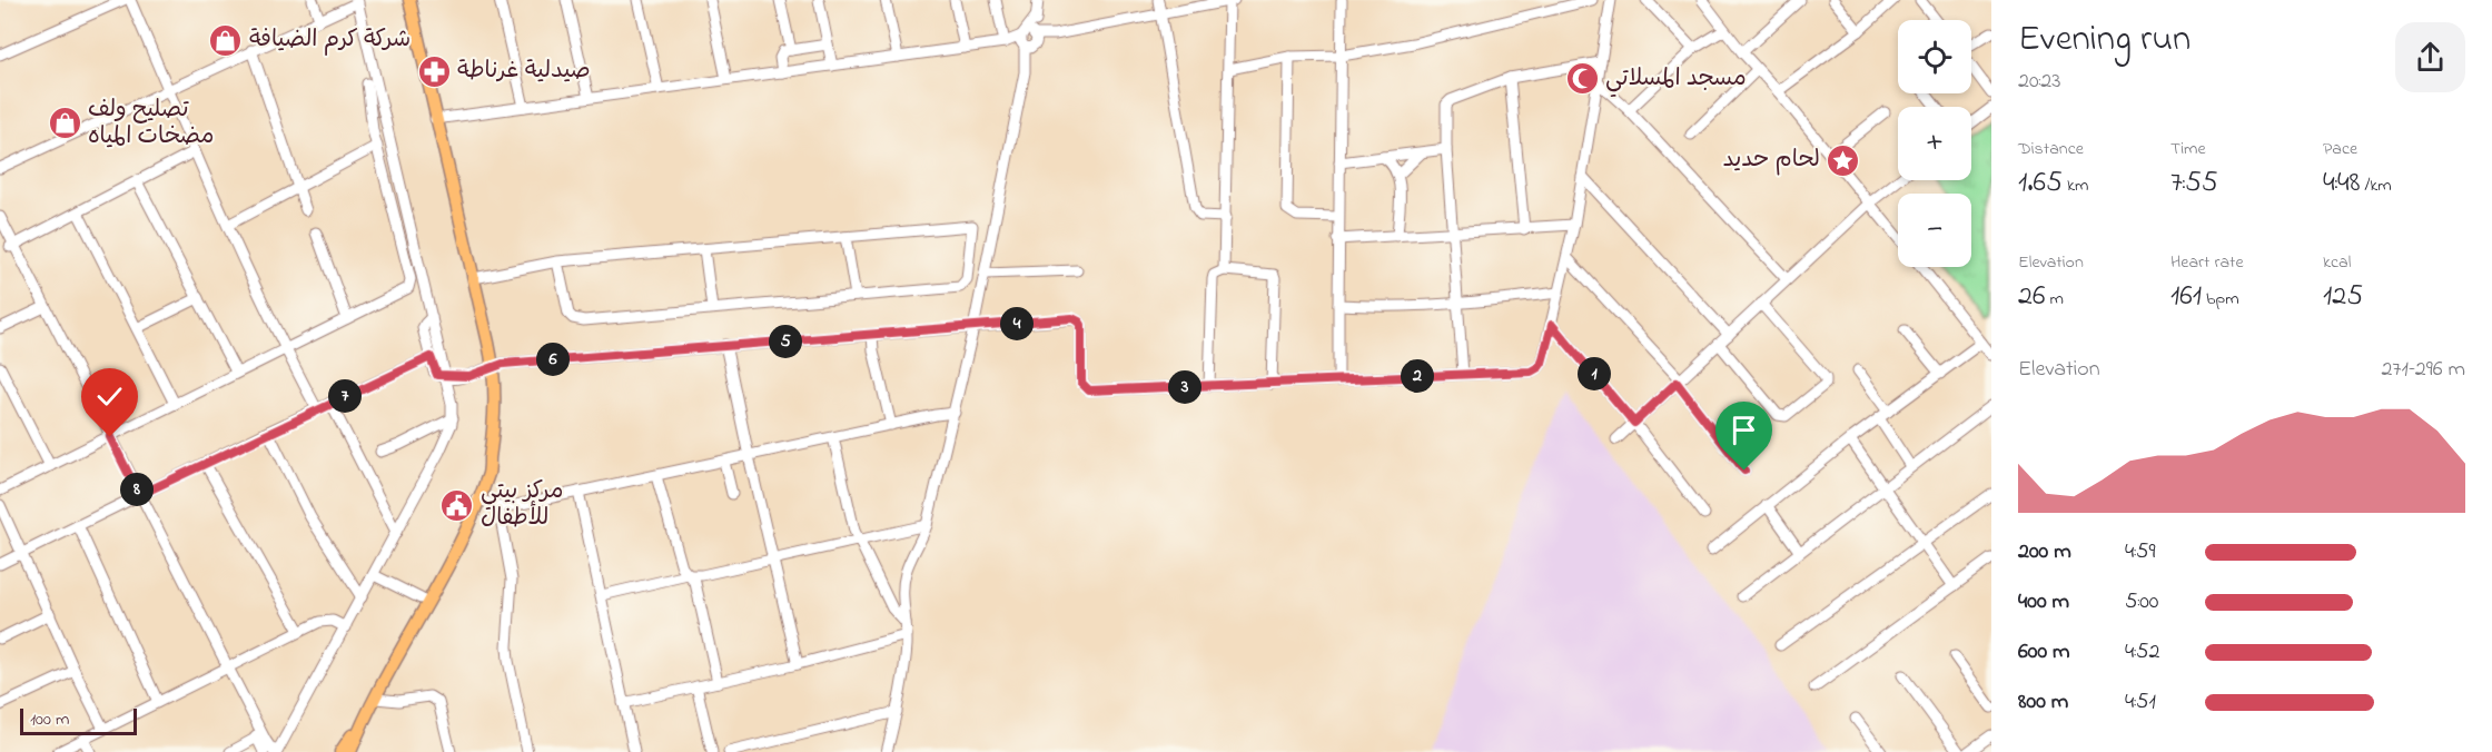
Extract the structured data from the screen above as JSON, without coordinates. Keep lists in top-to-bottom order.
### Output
{
  "places": {
    "shop": ["شركة كرم الضيافة", "تصليح ولف مضخات المياه"],
    "pharmacy": ["صيدلية غرناطة"],
    "mosque": ["مسجد المسلاتي"],
    "place": ["لحام حديد"],
    "public building": ["مركز بيتي للأطفال"]
  },
  "scale_bar": "100 m",
  "page": {
    "heading": ["Evening run", "20:23"],
    "map_buttons": ["+", "−"],
    "stats": [
      ["Distance", "1.65 km"],
      ["Time", "7:55"],
      ["Pace", "4:48 /km"],
      ["Elevation", "26 m"],
      ["Heart rate", "161 bpm"],
      ["kcal", "125"]
    ],
    "pins": [
      "4",
      "5",
      "6",
      "1",
      "2",
      "3",
      "7",
      "8"
    ],
    "chart": ["Elevation", "271–296 m"],
    "list": [
      {
        "name": "200 m",
        "note": "4:59"
      },
      {
        "name": "400 m",
        "note": "5:00"
      },
      {
        "name": "600 m",
        "note": "4:52"
      },
      {
        "name": "800 m",
        "note": "4:51"
      }
    ],
    "scale": "100 m"
  }
}
